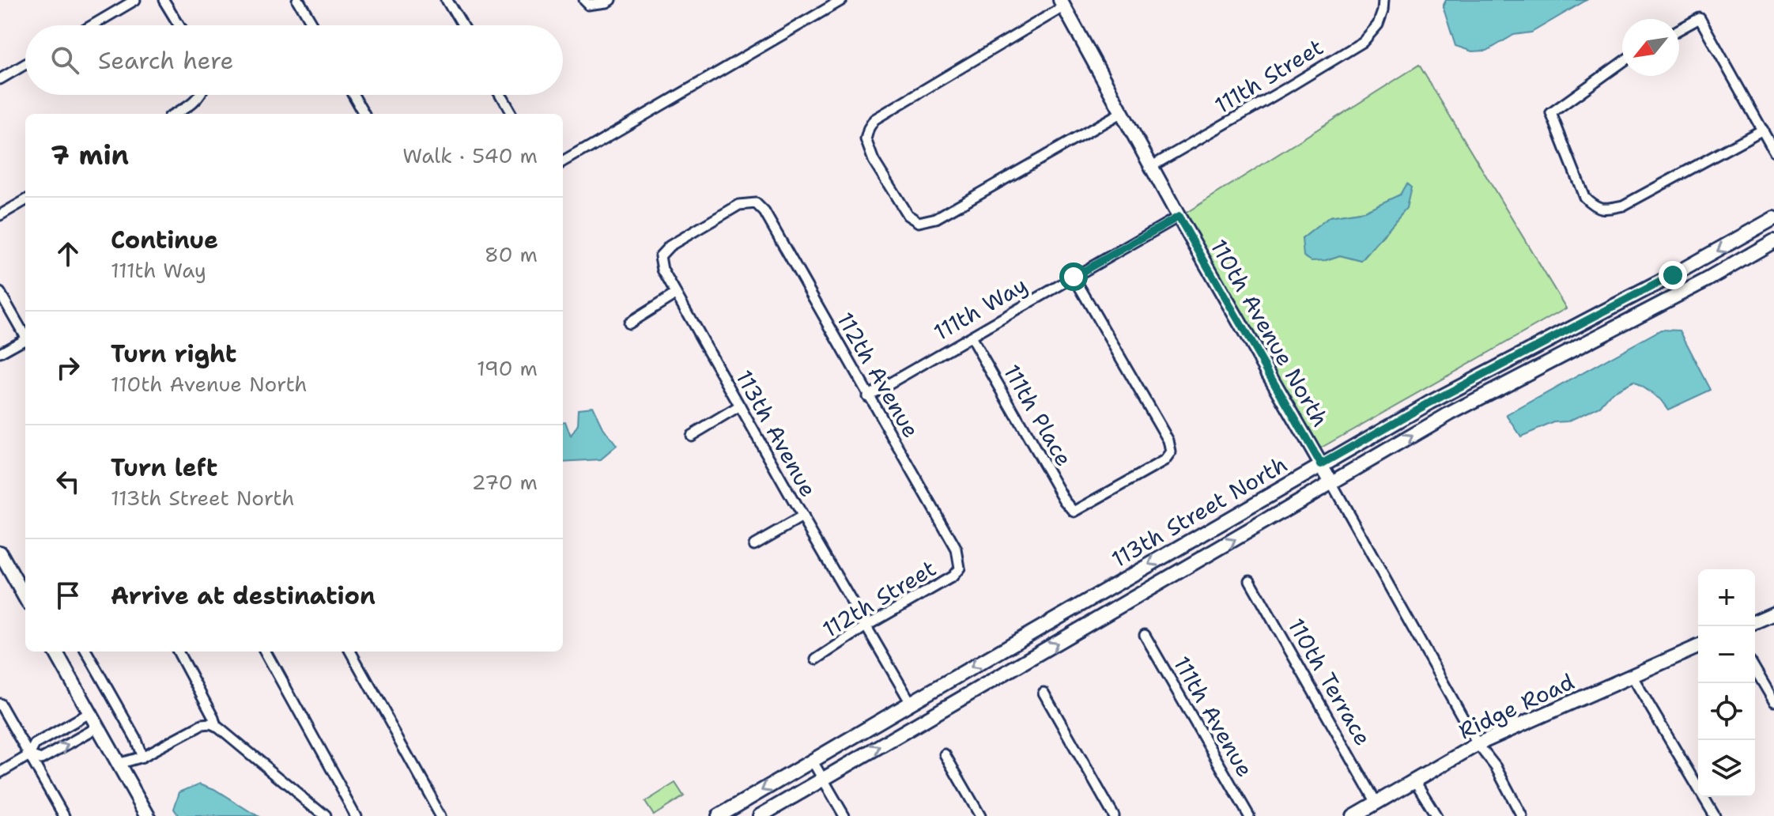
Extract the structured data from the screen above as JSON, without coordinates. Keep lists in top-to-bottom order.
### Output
{
  "streets": {
    "main road": ["110th Avenue North", "113th Street North", "Ridge Road"],
    "street": [
      "111th Street",
      "111th Way",
      "112th Avenue",
      "111th Place",
      "113th Avenue",
      "112th Street",
      "110th Terrace",
      "111th Avenue"
    ]
  },
  "crossings": [
    ["111th Street", "110th Avenue North"],
    ["111th Way", "110th Avenue North"],
    ["111th Way", "112th Avenue"],
    ["111th Way", "111th Place"],
    ["110th Avenue North", "113th Street North"],
    ["110th Avenue North", "Ridge Road"],
    ["112th Avenue", "113th Avenue"],
    ["112th Avenue", "112th Street"],
    ["113th Avenue", "113th Street North"],
    ["113th Avenue", "112th Street"],
    ["110th Terrace", "Ridge Road"]
  ],
  "north": "bottom left",
  "page": {
    "search": "Search here",
    "heading": ["7 min", "Walk · 540 m"],
    "list": [
      ["Continue", "111th Way", "80 m"],
      ["Turn right", "110th Avenue North", "190 m"],
      ["Turn left", "113th Street North", "270 m"],
      "Arrive at destination"
    ],
    "map_buttons": ["+", "−"]
  }
}
